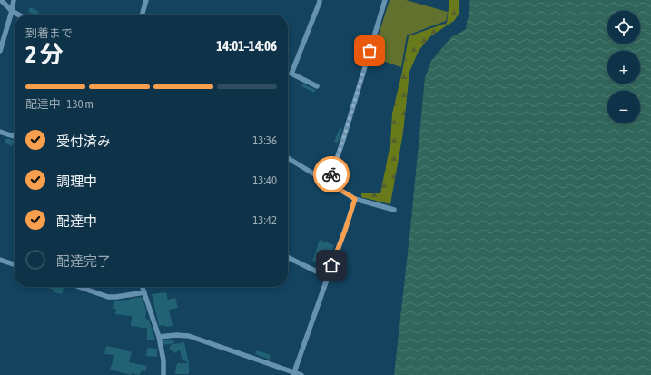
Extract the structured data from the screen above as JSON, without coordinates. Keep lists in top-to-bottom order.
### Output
{
  "page": {
    "map_buttons": ["+", "−"],
    "heading": ["2 分", "到着まで", "14:01–14:06"],
    "bar": "配達中 · 130 m",
    "list": [
      ["受付済み", "13:36"],
      ["調理中", "13:40"],
      ["配達中", "13:42"],
      "配達完了"
    ]
  }
}
